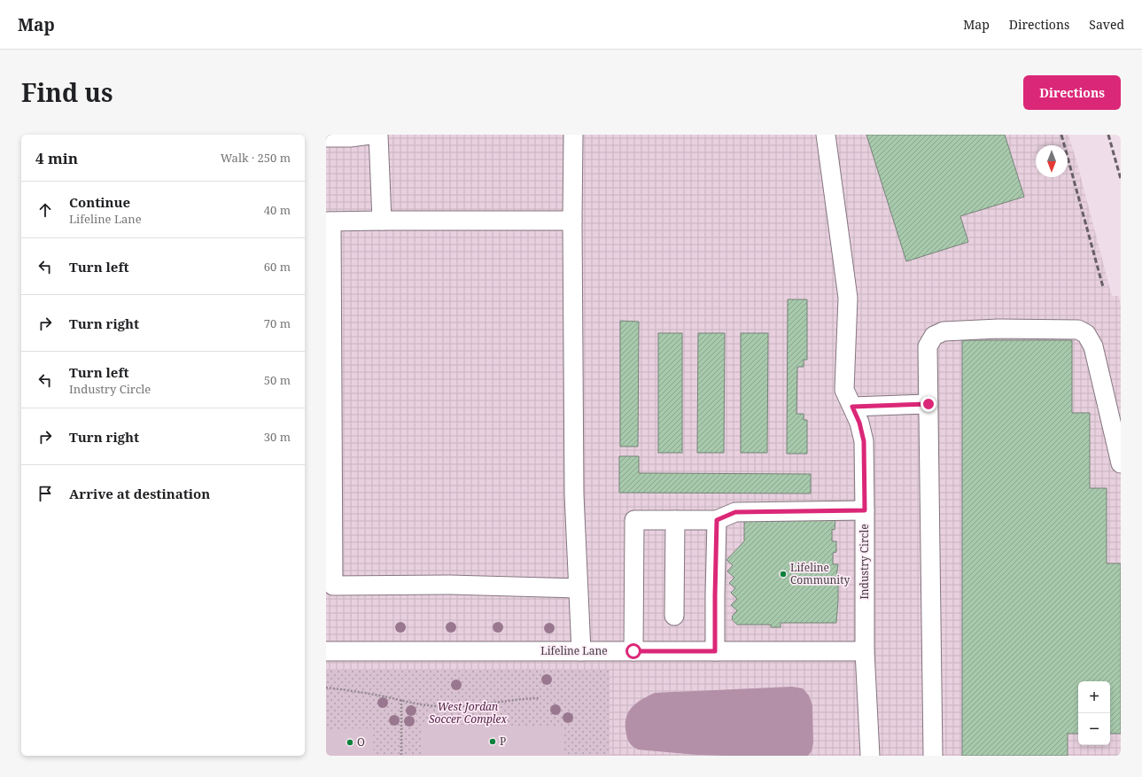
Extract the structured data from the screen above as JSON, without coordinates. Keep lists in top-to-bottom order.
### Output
{
  "streets": {
    "street": ["Industry Circle", "Lifeline Lane"]
  },
  "crossings": [
    ["Industry Circle", "Lifeline Lane"]
  ],
  "parks": ["West Jordan Soccer Complex"],
  "places": ["Lifeline Community", "P", "O"],
  "north": "bottom",
  "page": {
    "header": "Map",
    "nav": ["Map", "Directions", "Saved"],
    "title": "Find us",
    "buttons": "Directions",
    "heading": ["4 min", "Walk · 250 m"],
    "list": [
      ["Continue", "Lifeline Lane", "40 m"],
      ["Turn left", "60 m"],
      ["Turn right", "70 m"],
      ["Turn left", "Industry Circle", "50 m"],
      ["Turn right", "30 m"],
      "Arrive at destination"
    ],
    "map_buttons": ["+", "−"]
  }
}
